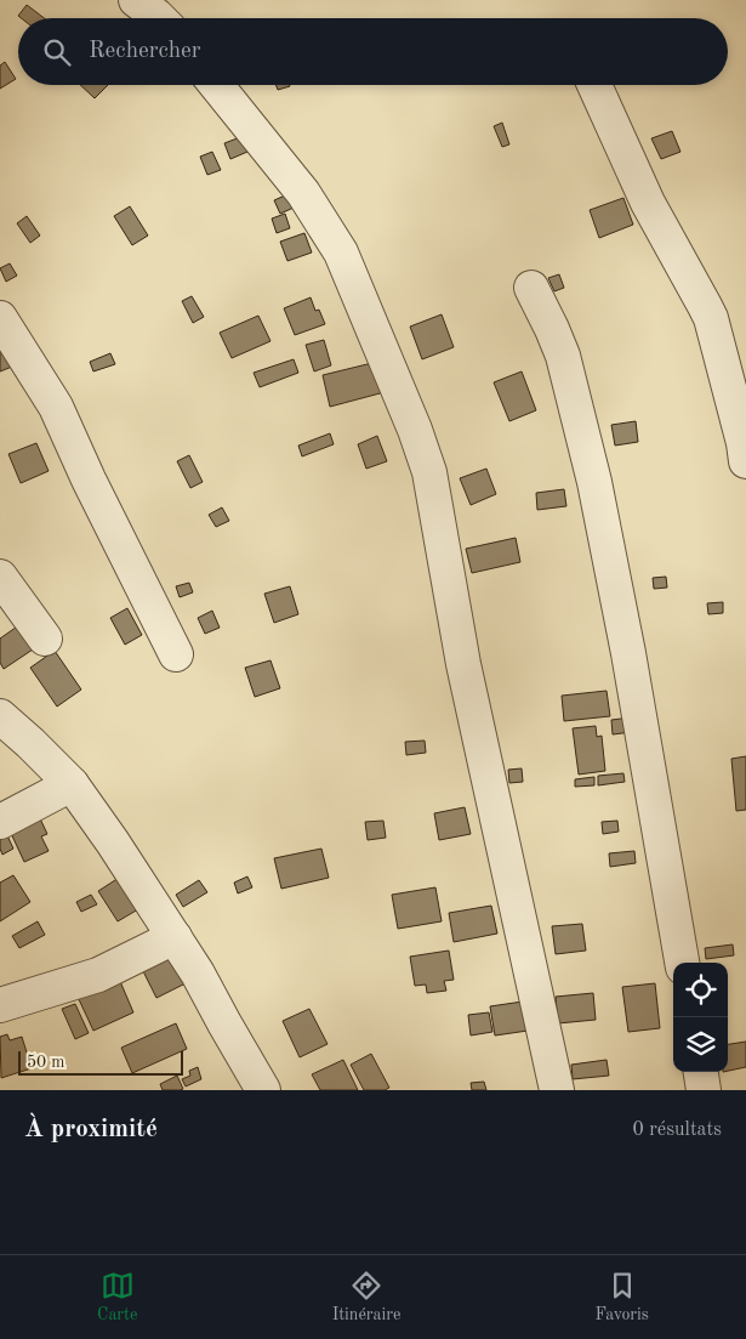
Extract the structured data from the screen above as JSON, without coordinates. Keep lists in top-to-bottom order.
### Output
{
  "scale_bar": "50 m",
  "page": {
    "search": "Rechercher",
    "scale": "50 m",
    "heading": ["À proximité", "0 résultats"],
    "nav": ["Carte", "Itinéraire", "Favoris"]
  }
}
